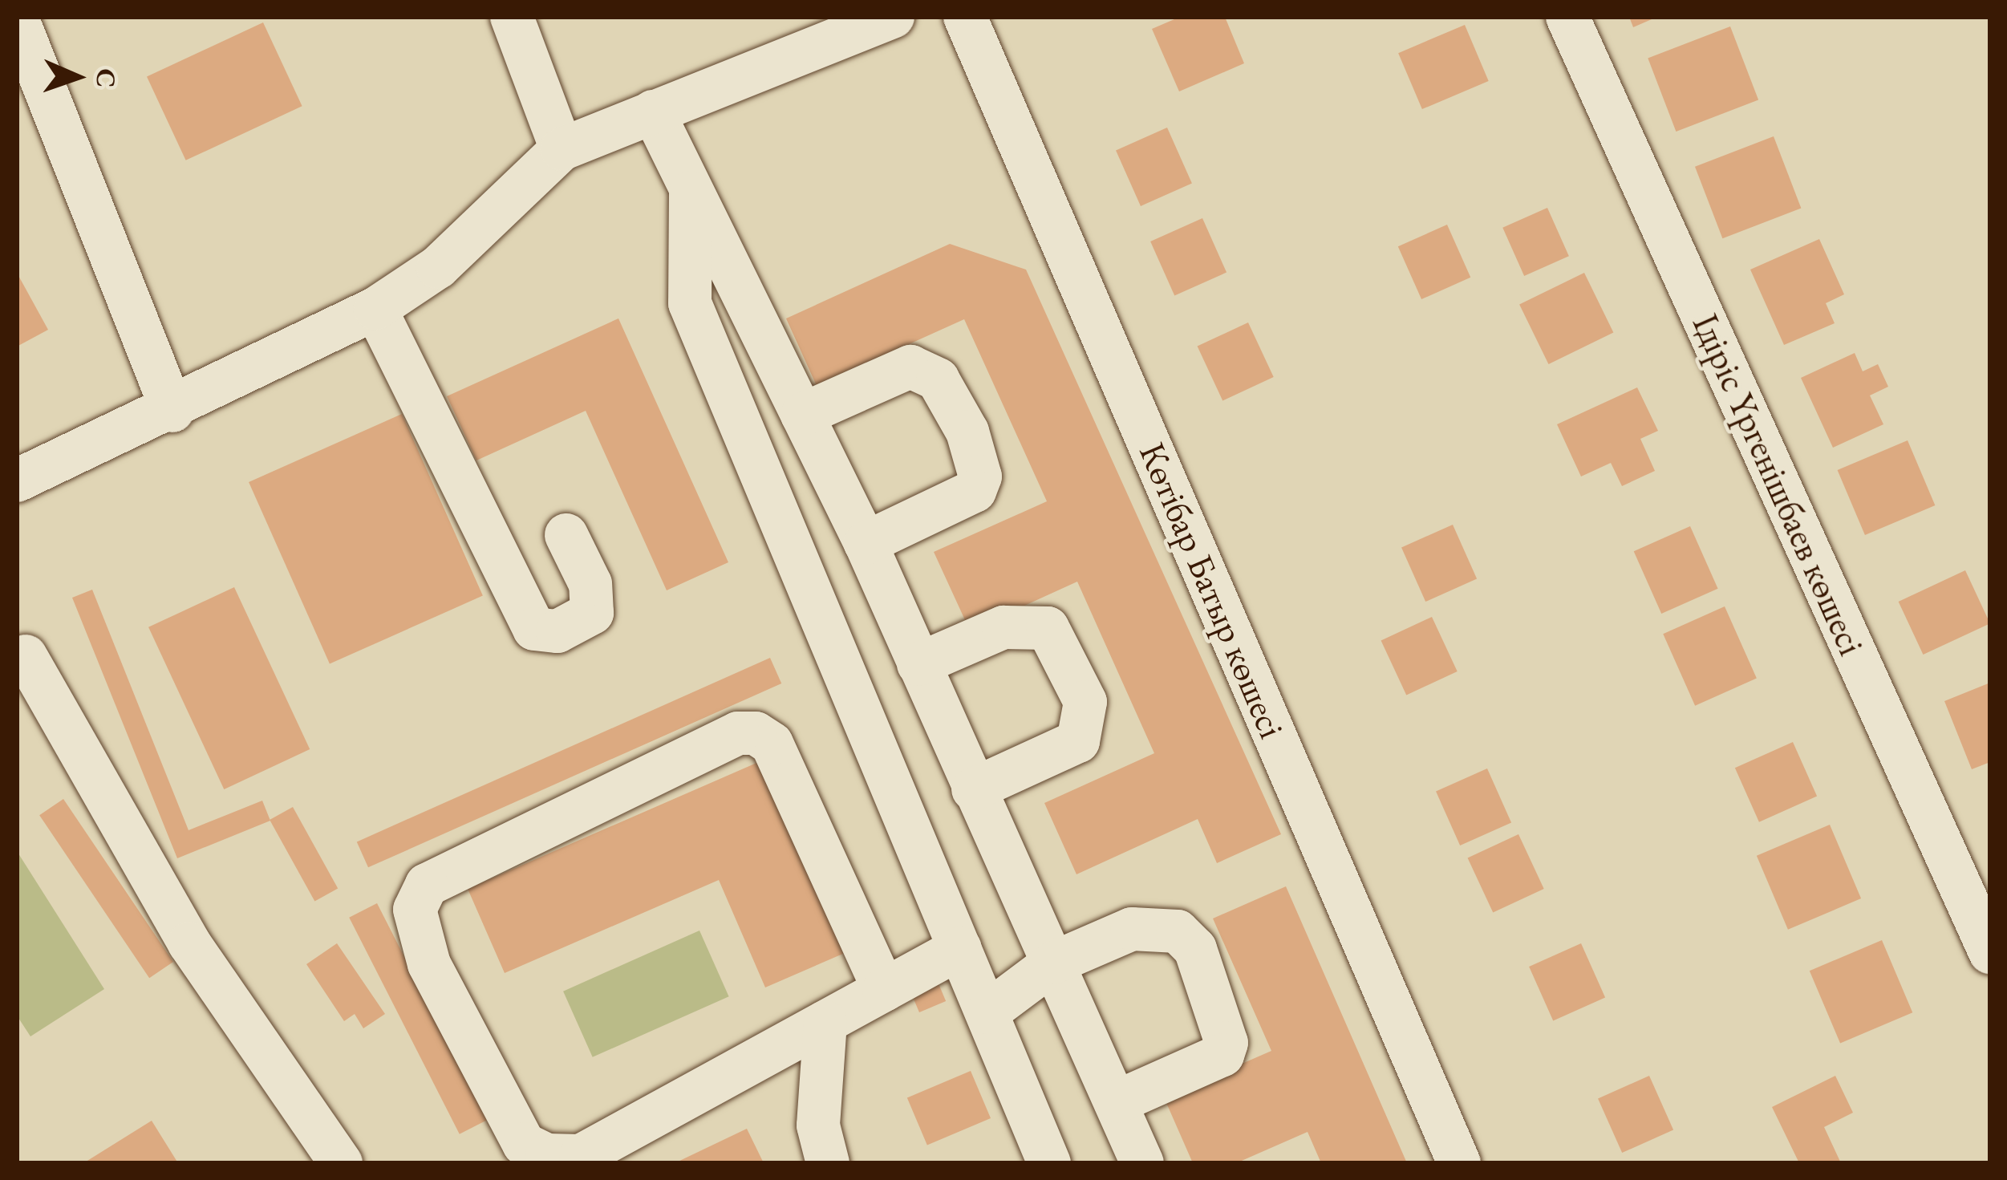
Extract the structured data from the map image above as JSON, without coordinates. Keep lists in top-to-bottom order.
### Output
{
  "streets": {
    "street": ["Ідіріс Үргенішбаев көшесі", "Көтібар Батыр көшесі"]
  },
  "north": "right"
}
